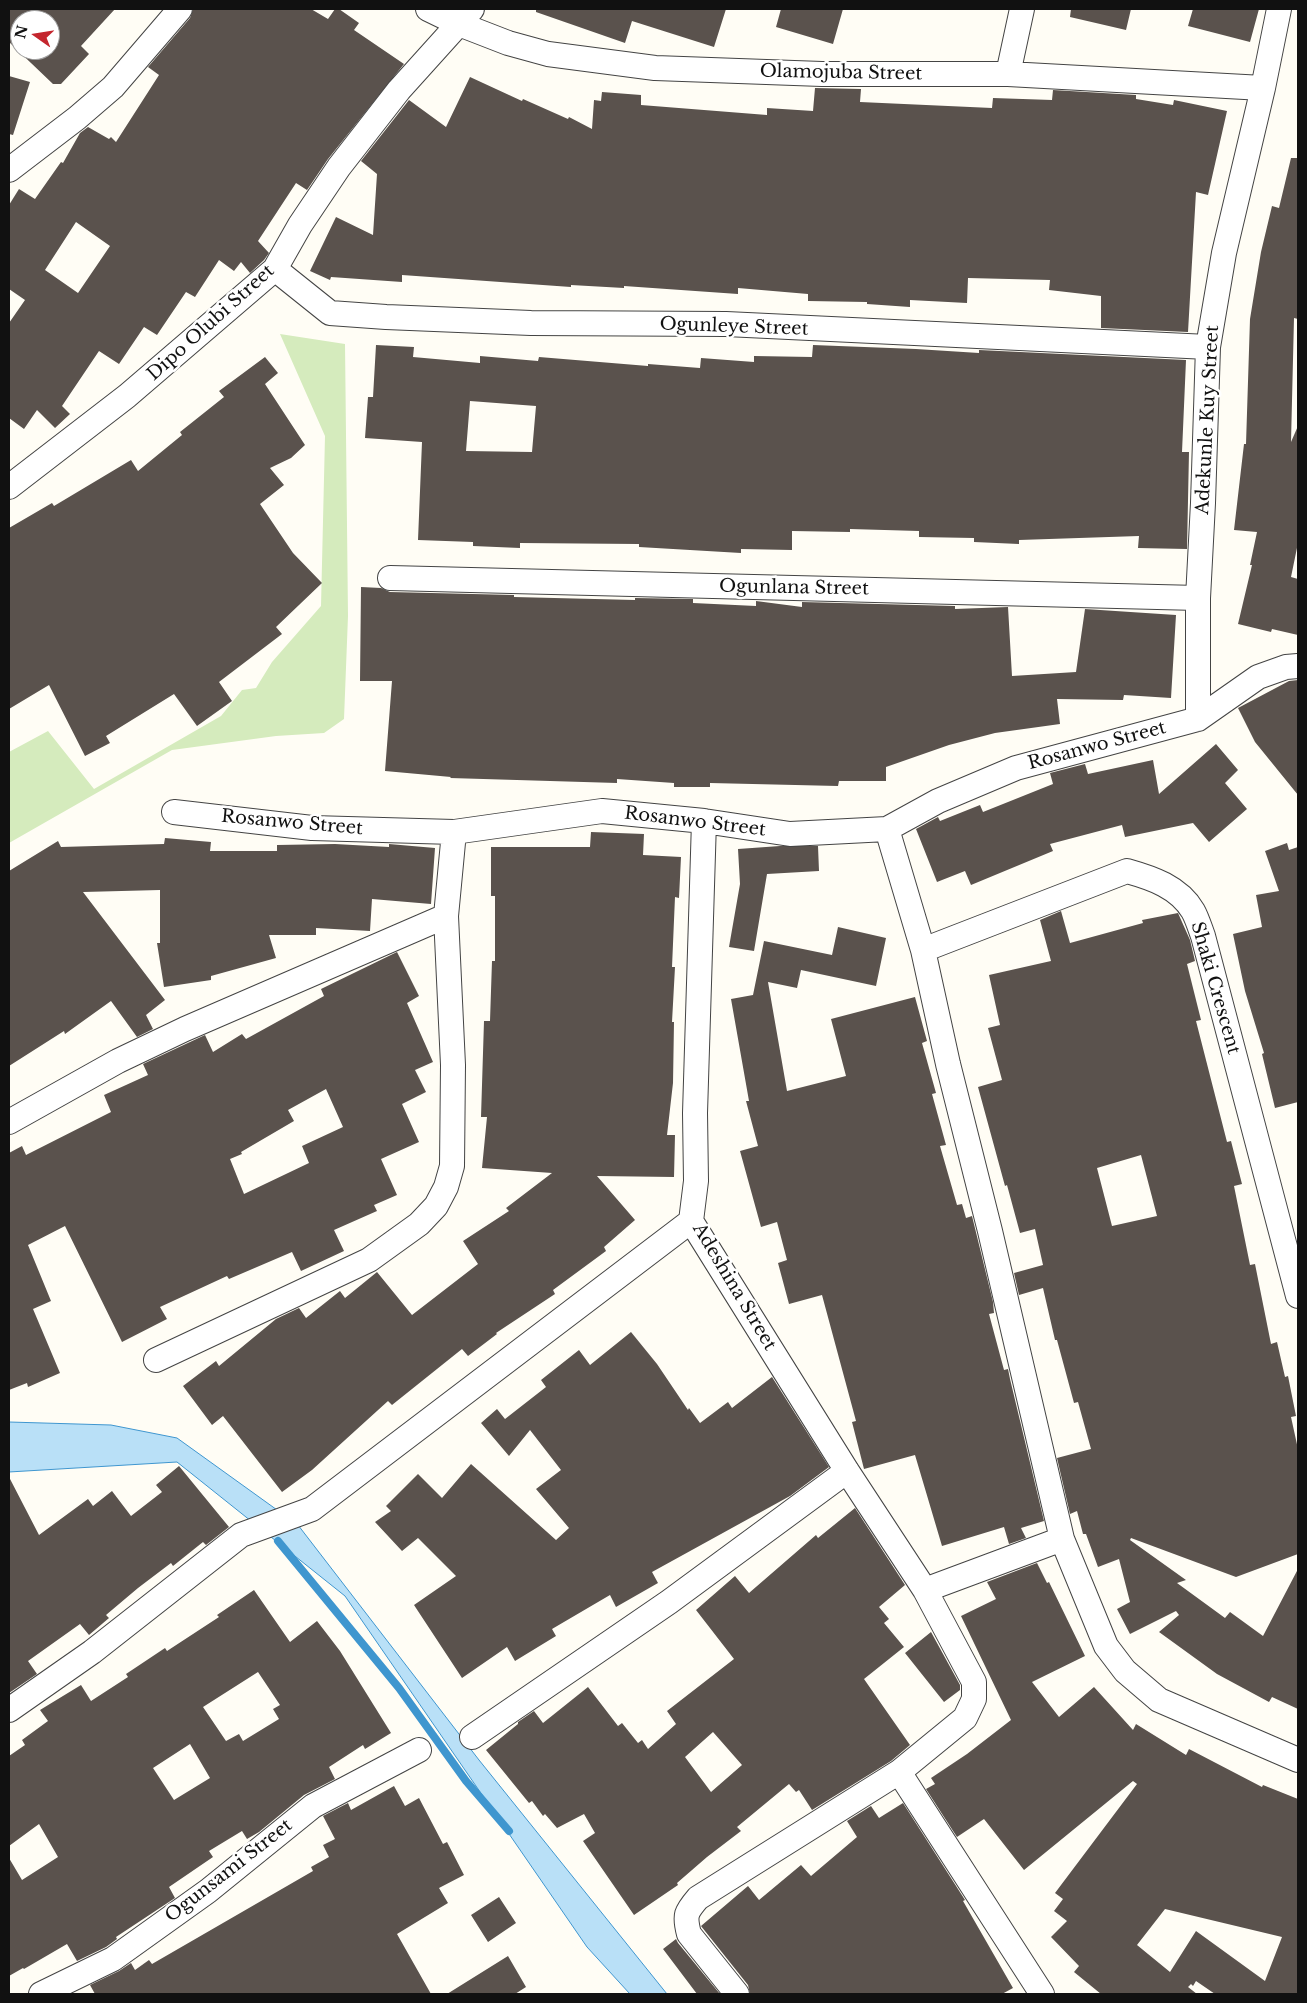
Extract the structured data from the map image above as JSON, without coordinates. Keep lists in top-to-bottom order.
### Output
{
  "streets": {
    "street": [
      "Olamojuba Street",
      "Dipo Olubi Street",
      "Ogunleye Street",
      "Adekunle Kuy Street",
      "Ogunlana Street",
      "Rosanwo Street",
      "Shaki Crescent",
      "Adeshina Street",
      "Ogunsami Street"
    ]
  },
  "crossings": [
    ["Olamojuba Street", "Dipo Olubi Street"],
    ["Olamojuba Street", "Adekunle Kuy Street"],
    ["Dipo Olubi Street", "Ogunleye Street"],
    ["Ogunleye Street", "Adekunle Kuy Street"],
    ["Adekunle Kuy Street", "Ogunlana Street"],
    ["Adekunle Kuy Street", "Rosanwo Street"],
    ["Rosanwo Street", "Adeshina Street"]
  ],
  "north": "left"
}
